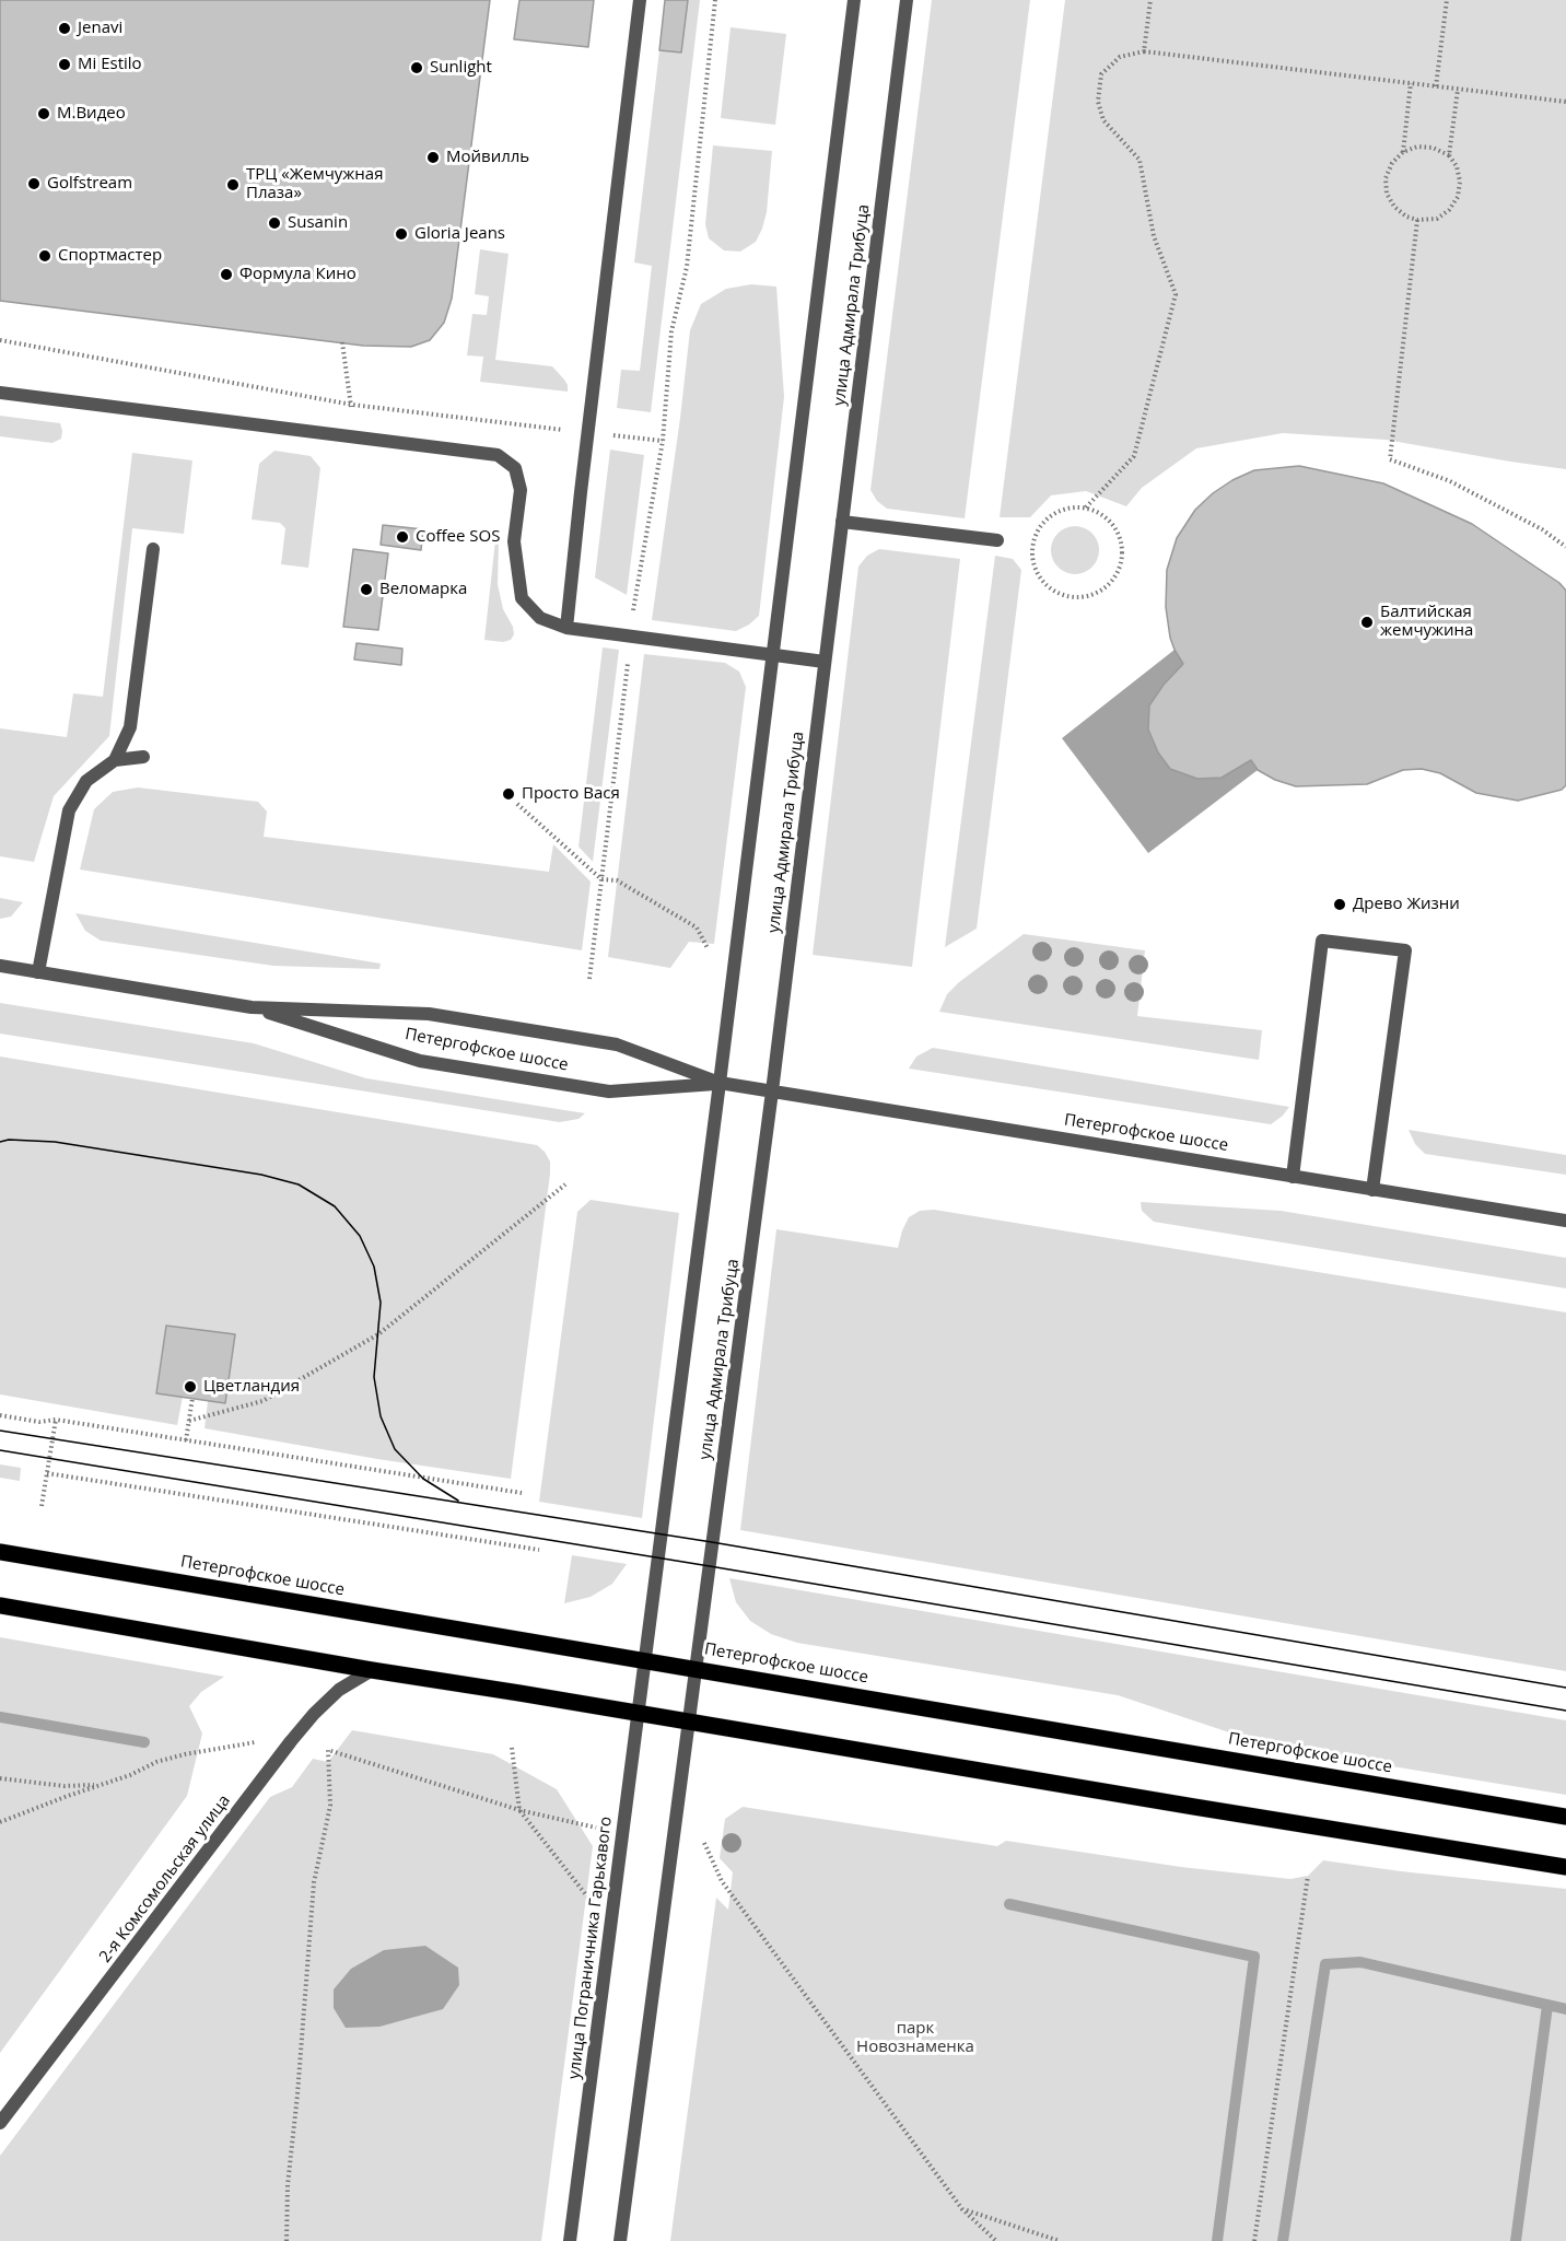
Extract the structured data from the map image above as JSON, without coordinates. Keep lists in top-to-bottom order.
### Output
{
  "streets": {
    "main road": ["Петергофское шоссе"],
    "street": ["улица Адмирала Трибуца", "2-я Комсомольская улица", "улица Пограничника Гарькавого"]
  },
  "crossings": [
    ["улица Адмирала Трибуца", "Петергофское шоссе"],
    ["улица Адмирала Трибуца", "улица Пограничника Гарькавого"],
    ["Петергофское шоссе", "улица Пограничника Гарькавого"]
  ],
  "parks": ["парк Новознаменка"],
  "places": [
    "Jenavi",
    "Mi Estilo",
    "Sunlight",
    "М.Видео",
    "Мойвилль",
    "Golfstream",
    "ТРЦ «Жемчужная Плаза»",
    "Susanin",
    "Gloria Jeans",
    "Спортмастер",
    "Формула Кино",
    "Coffee SOS",
    "Веломарка",
    "Балтийская жемчужина",
    "Просто Вася",
    "Древо Жизни",
    "Цветландия"
  ]
}
